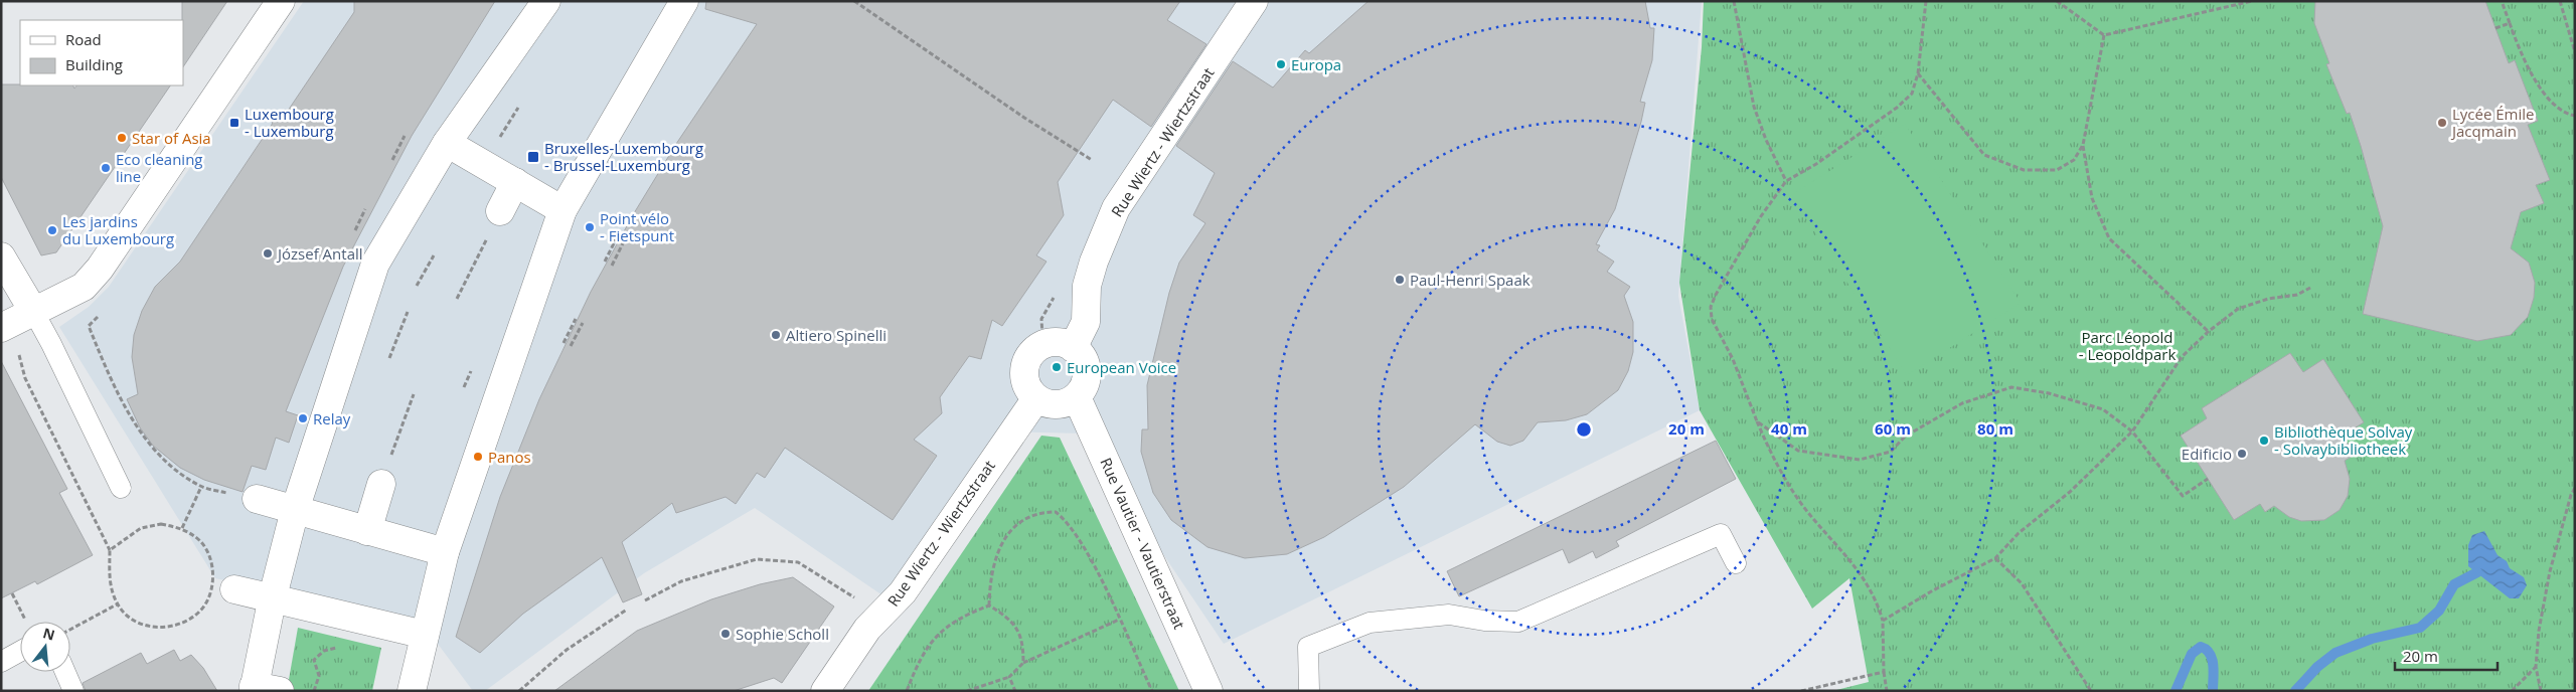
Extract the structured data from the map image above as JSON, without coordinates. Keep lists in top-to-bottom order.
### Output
{
  "streets": {
    "street": ["Rue Wiertz - Wiertzstraat", "Rue Vautier - Vautierstraat"]
  },
  "crossings": [
    ["Rue Wiertz - Wiertzstraat", "Rue Vautier - Vautierstraat"]
  ],
  "parks": ["Parc Léopold - Leopoldpark"],
  "places": {
    "other": [
      "Europa",
      "Lycée Émile Jacqmain",
      "Star of Asia",
      "Eco cleaning line",
      "Point vélo - Fietspunt",
      "Les jardins du Luxembourg",
      "József Antall",
      "Paul-Henri Spaak",
      "Altiero Spinelli",
      "European Voice",
      "Relay",
      "Bibliothèque Solvay - Solvaybibliotheek",
      "Edificio",
      "Panos",
      "Sophie Scholl"
    ],
    "transit": ["Luxembourg - Luxemburg", "Bruxelles-Luxembourg - Brussel-Luxemburg"]
  },
  "legend": ["Road", "Building"],
  "scale_bar": "20 m",
  "north": "top",
  "rings": [
    "20 m",
    "40 m",
    "60 m",
    "80 m"
  ]
}
